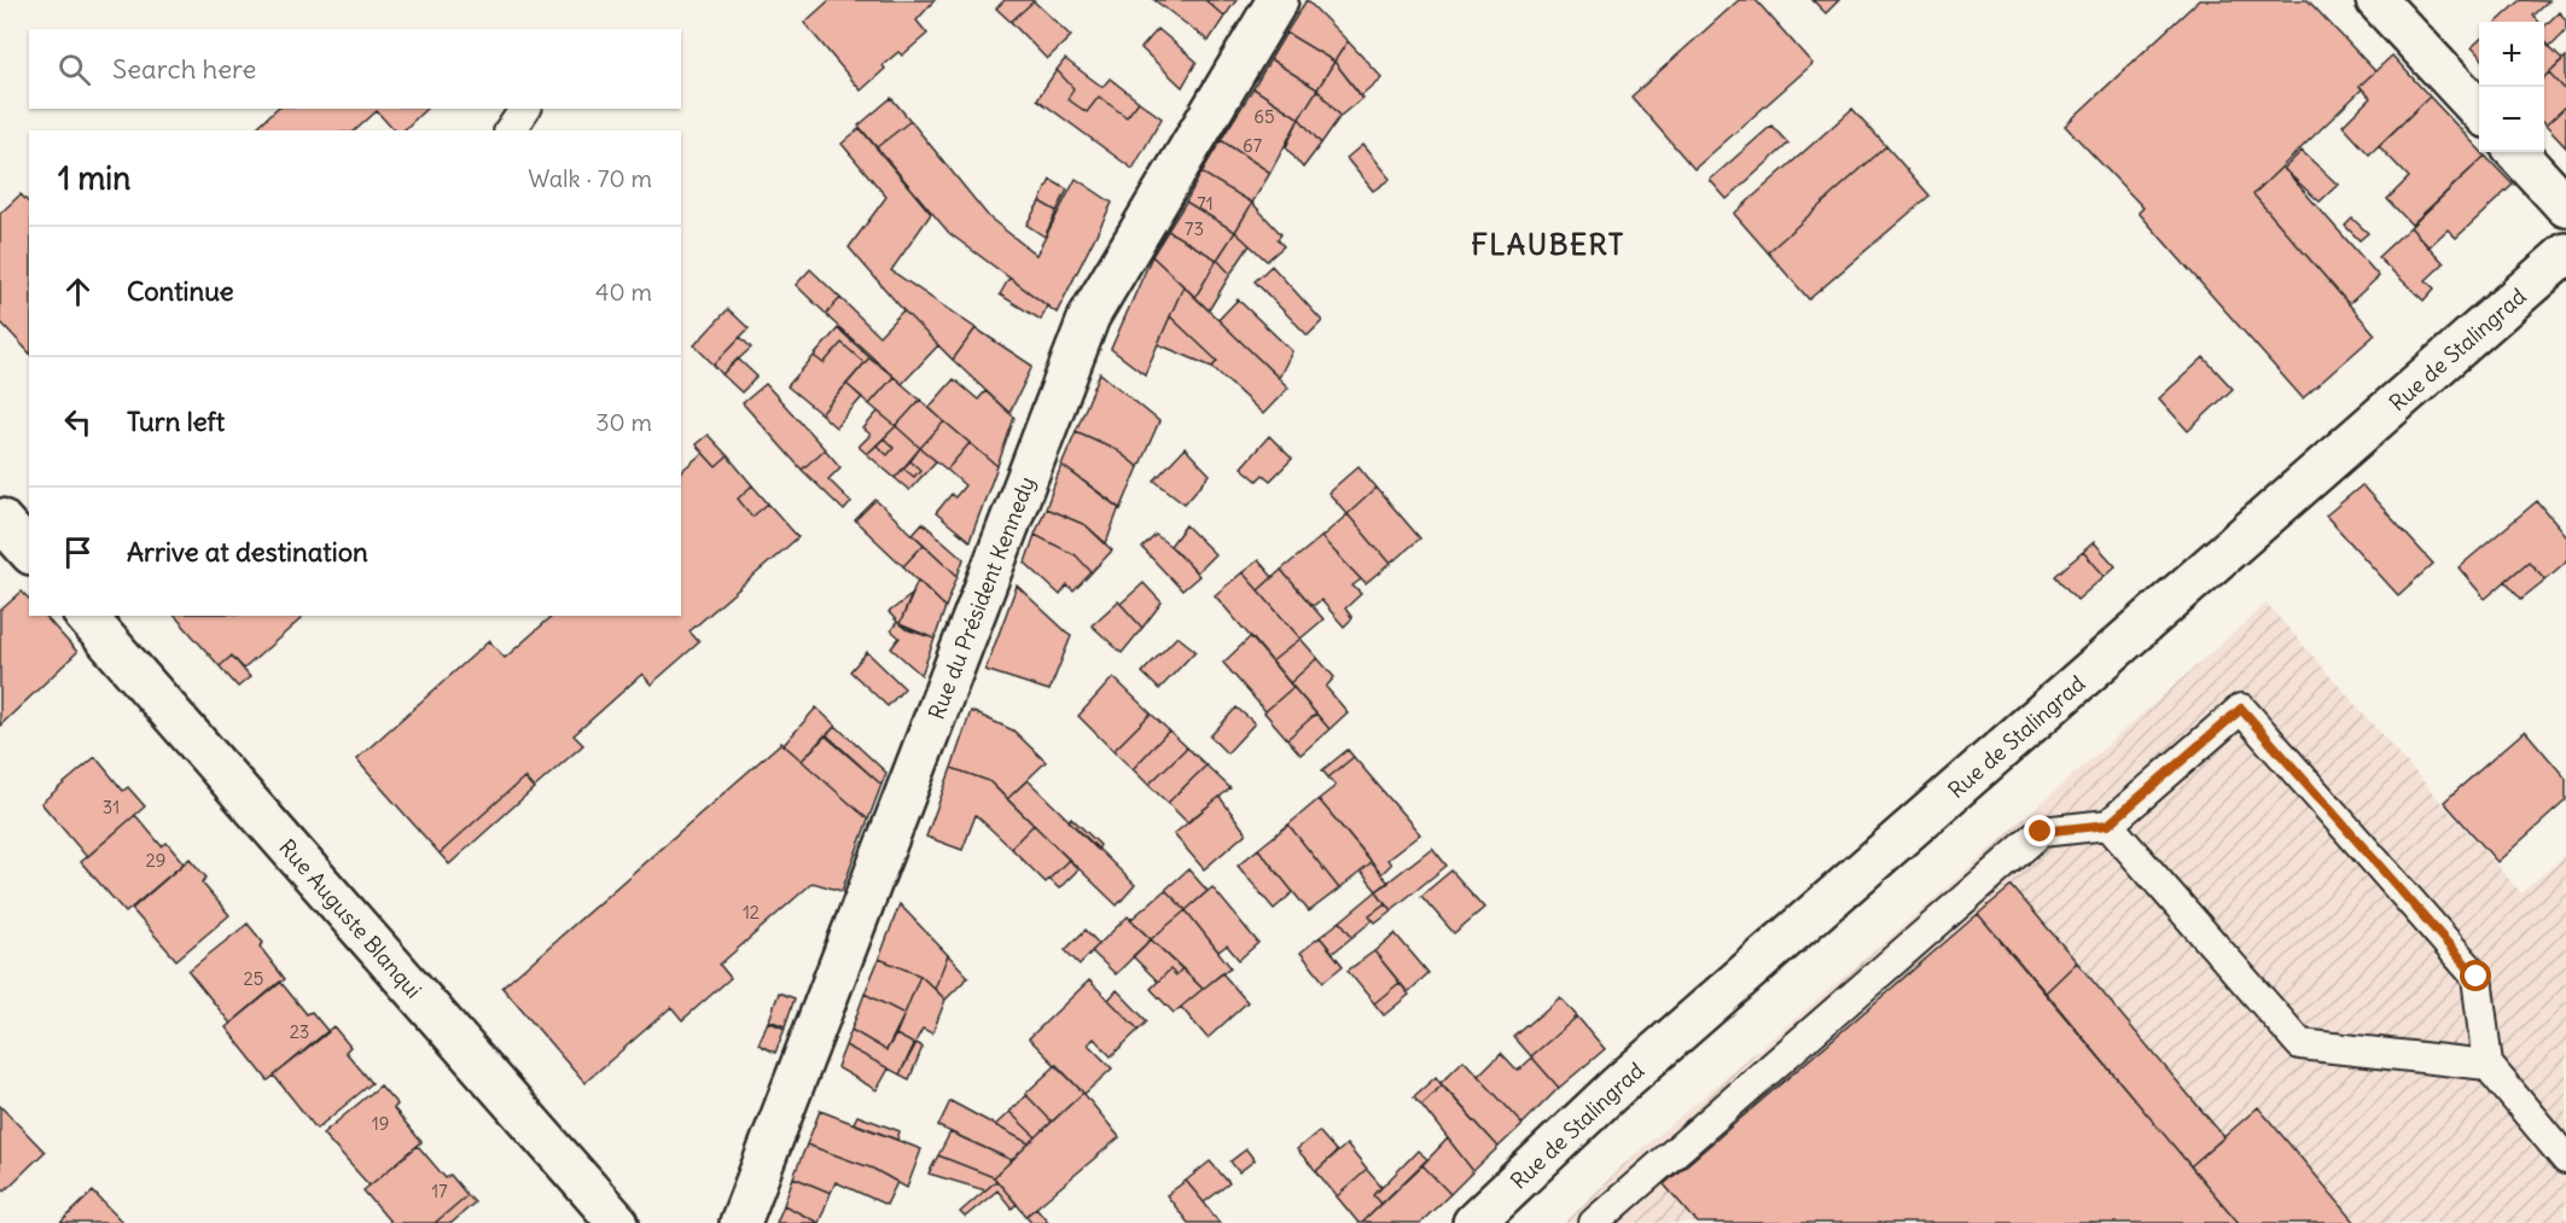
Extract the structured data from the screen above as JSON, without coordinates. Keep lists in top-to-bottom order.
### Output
{
  "streets": {
    "street": ["Rue de Stalingrad", "Rue du Président Kennedy", "Rue Auguste Blanqui"]
  },
  "districts": ["FLAUBERT"],
  "house_numbers": [
    "65",
    "67",
    "71",
    "73",
    "31",
    "29",
    "12",
    "25",
    "23",
    "19",
    "17"
  ],
  "page": {
    "map_buttons": ["+", "−"],
    "search": "Search here",
    "heading": ["1 min", "Walk · 70 m"],
    "list": [
      ["Continue", "40 m"],
      ["Turn left", "30 m"],
      "Arrive at destination"
    ]
  }
}
